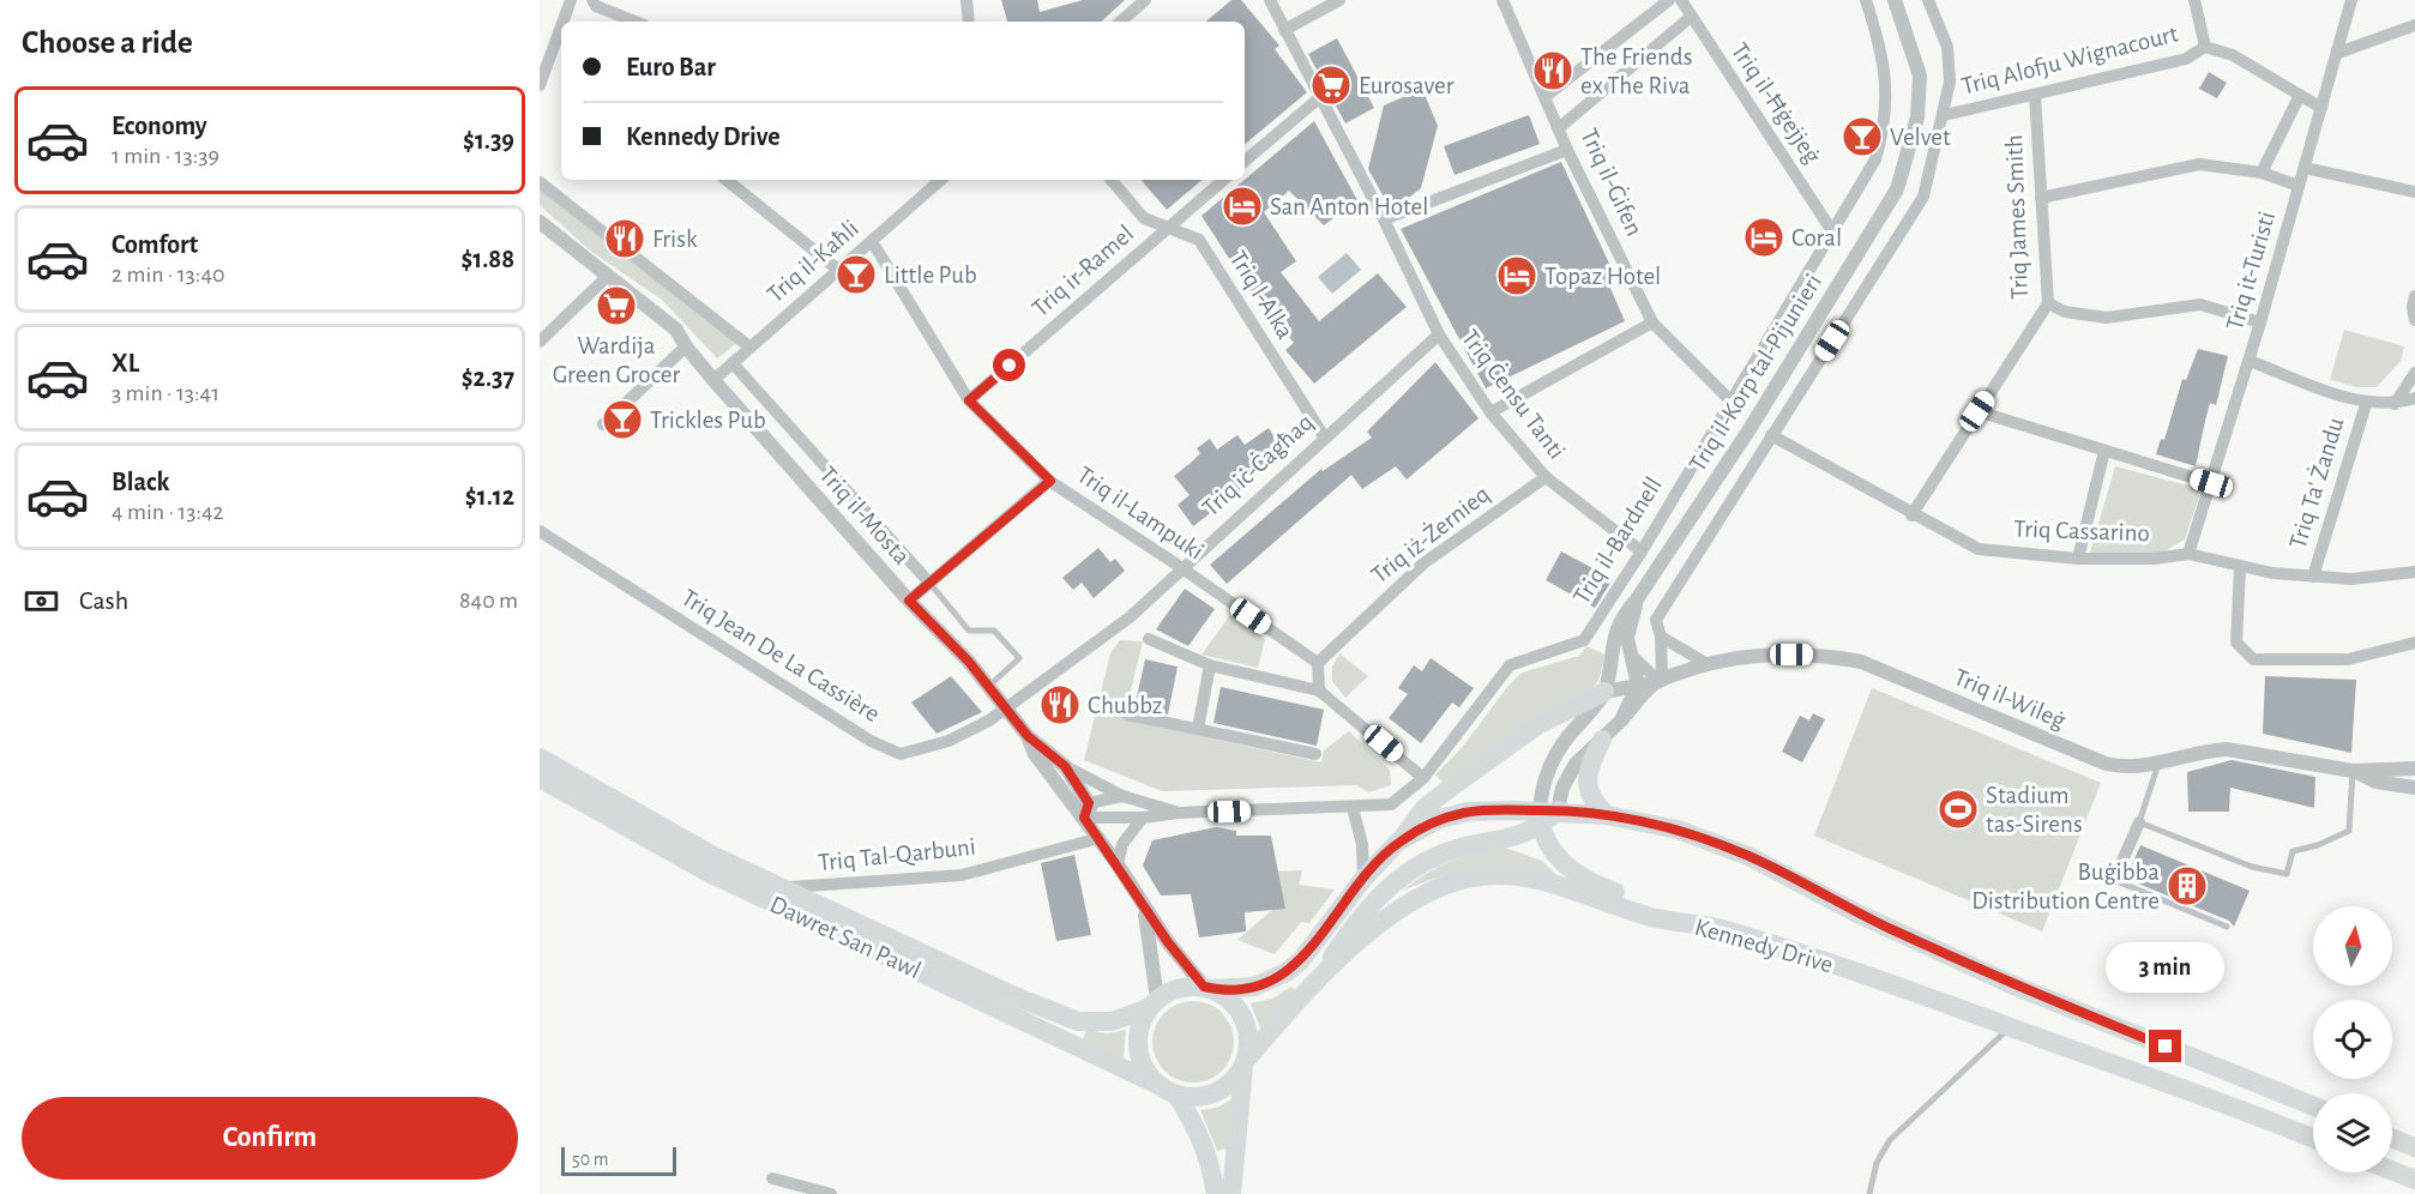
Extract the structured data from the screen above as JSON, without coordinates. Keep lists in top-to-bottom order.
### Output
{
  "streets": {
    "main road": ["Dawret San Pawl", "Kennedy Drive"],
    "street": [
      "Triq Alofju Wignacourt",
      "Triq il-Ħġejjeġ",
      "Triq il-Ġifen",
      "Triq James Smith",
      "Triq il-Kaħli",
      "Triq ir-Ramel",
      "Triq it-Turisti",
      "Triq l-Alka",
      "Triq il-Korp tal-Pijunieri",
      "Triq Ċensu Tanti",
      "Triq iċ-Ċagħaq",
      "Triq Ta' Żandu",
      "Triq il-Lampuki",
      "Triq il-Mosta",
      "Triq Cassarino",
      "Triq iż-Żernieq",
      "Triq il-Bardnell",
      "Triq Jean De La Cassière",
      "Triq il-Wileġ",
      "Triq Tal-Qarbuni"
    ]
  },
  "crossings": [
    ["Triq Alofju Wignacourt", "Triq James Smith"],
    ["Triq il-Ħġejjeġ", "Triq il-Bardnell"],
    ["Triq il-Ġifen", "Triq il-Bardnell"],
    ["Triq James Smith", "Triq Cassarino"],
    ["Triq il-Kaħli", "Triq il-Lampuki"],
    ["Triq il-Kaħli", "Triq il-Mosta"],
    ["Triq ir-Ramel", "Triq l-Alka"],
    ["Triq ir-Ramel", "Triq il-Lampuki"],
    ["Triq it-Turisti", "Triq Cassarino"],
    ["Triq l-Alka", "Triq iċ-Ċagħaq"],
    ["Triq il-Korp tal-Pijunieri", "Triq il-Wileġ"],
    ["Triq Ċensu Tanti", "Triq iċ-Ċagħaq"],
    ["Triq Ċensu Tanti", "Triq iż-Żernieq"],
    ["Triq Ċensu Tanti", "Triq il-Bardnell"],
    ["Triq iċ-Ċagħaq", "Triq il-Lampuki"],
    ["Triq iċ-Ċagħaq", "Triq il-Mosta"],
    ["Triq iċ-Ċagħaq", "Triq Jean De La Cassière"],
    ["Triq Ta' Żandu", "Triq Cassarino"],
    ["Triq il-Lampuki", "Triq iż-Żernieq"],
    ["Triq il-Mosta", "Triq Jean De La Cassière"],
    ["Triq il-Mosta", "Triq Tal-Qarbuni"],
    ["Triq il-Mosta", "Dawret San Pawl"],
    ["Triq il-Mosta", "Kennedy Drive"],
    ["Triq Tal-Qarbuni", "Dawret San Pawl"],
    ["Dawret San Pawl", "Kennedy Drive"]
  ],
  "places": {
    "restaurant": ["The Friends ex The Riva", "Frisk", "Chubbz"],
    "supermarket": ["Eurosaver", "Wardija Green Grocer"],
    "bar": ["Velvet", "Little Pub", "Trickles Pub"],
    "hotel": ["San Anton Hotel", "Coral", "Topaz Hotel"],
    "sports": ["Stadium tas-Sirens"],
    "building": ["Buġibba Distribution Centre"]
  },
  "scale_bar": "50 m",
  "north": "top",
  "page": {
    "heading": "Choose a ride",
    "banner": ["Euro Bar", "Kennedy Drive"],
    "list": [
      {
        "name": "Economy",
        "note": "1 min · 13:39",
        "value": "$1.39"
      },
      {
        "name": "Comfort",
        "note": "2 min · 13:40",
        "value": "$1.88"
      },
      {
        "name": "XL",
        "note": "3 min · 13:41",
        "value": "$2.37"
      },
      {
        "name": "Black",
        "note": "4 min · 13:42",
        "value": "$1.12"
      }
    ],
    "pay": ["Cash", "840 m"],
    "bubble": "3 min",
    "buttons": "Confirm",
    "scale": "50 m"
  }
}
